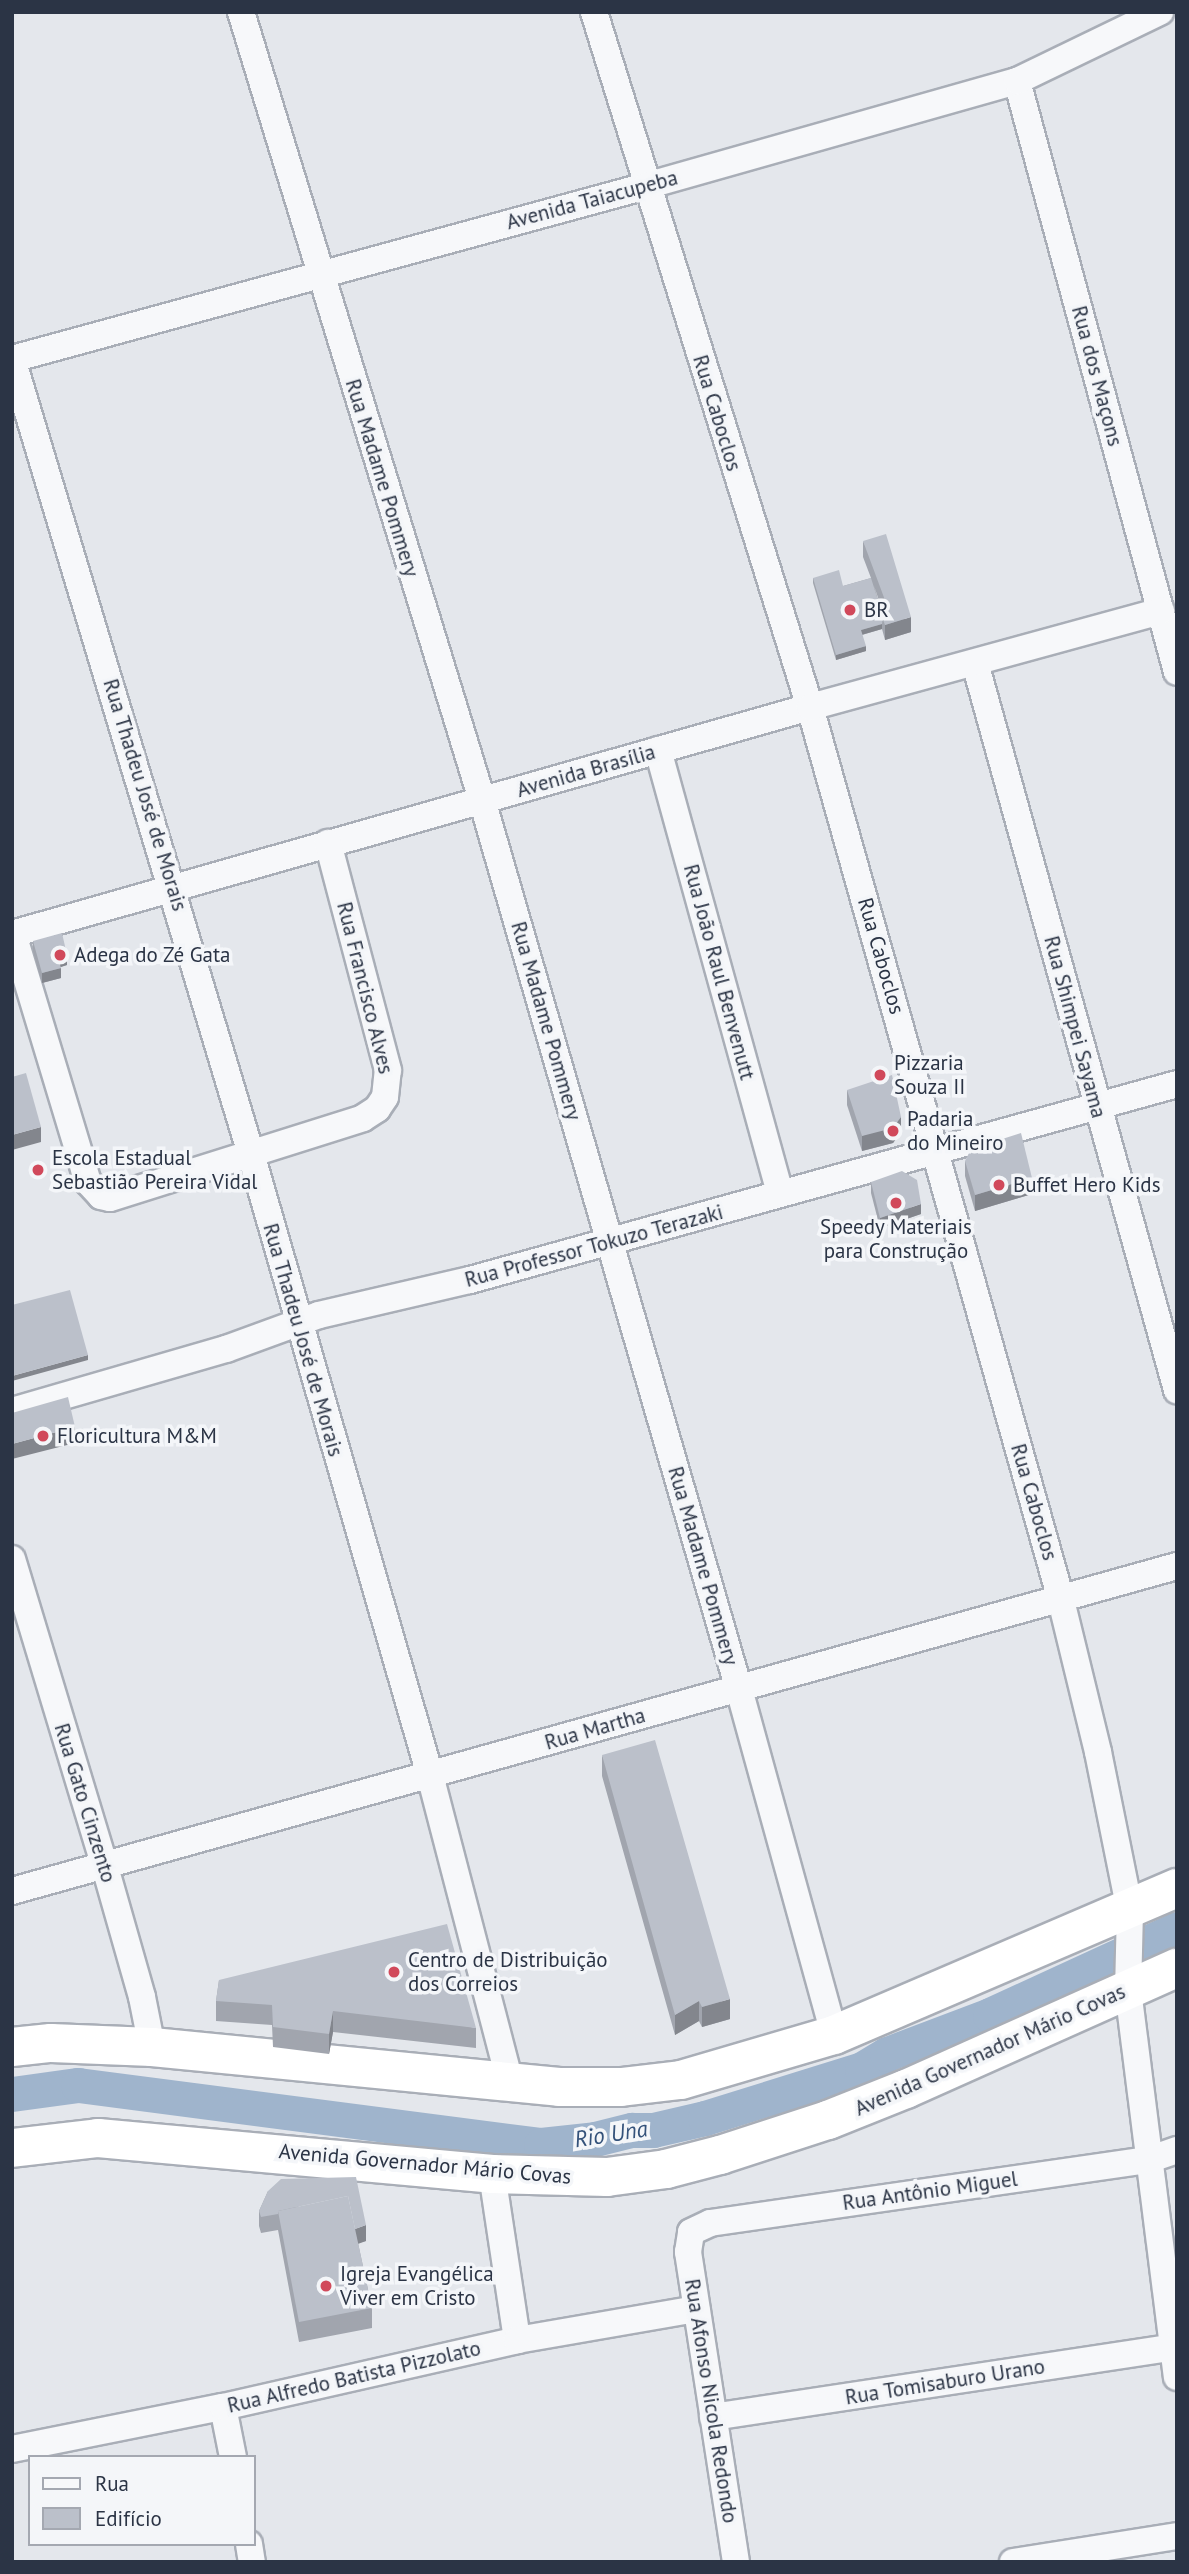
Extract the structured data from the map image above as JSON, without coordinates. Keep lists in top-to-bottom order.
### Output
{
  "streets": {
    "highway": ["Avenida Governador Mário Covas"],
    "street": [
      "Avenida Taiacupeba",
      "Rua dos Maçons",
      "Rua Caboclos",
      "Rua Madame Pommery",
      "Avenida Brasília",
      "Rua Thadeu José de Morais",
      "Rua João Raul Benvenutt",
      "Rua Francisco Alves",
      "Rua Shimpei Sayama",
      "Rua Professor Tokuzo Terazaki",
      "Rua Martha",
      "Rua Gato Cinzento",
      "Rua Antônio Miguel",
      "Rua Alfredo Batista Pizzolato",
      "Rua Tomisaburo Urano",
      "Rua Afonso Nicola Redondo"
    ]
  },
  "crossings": [
    ["Avenida Taiacupeba", "Rua dos Maçons"],
    ["Avenida Taiacupeba", "Rua Caboclos"],
    ["Avenida Taiacupeba", "Rua Madame Pommery"],
    ["Avenida Taiacupeba", "Rua Thadeu José de Morais"],
    ["Rua dos Maçons", "Avenida Brasília"],
    ["Rua Caboclos", "Avenida Brasília"],
    ["Rua Caboclos", "Rua Professor Tokuzo Terazaki"],
    ["Rua Caboclos", "Rua Martha"],
    ["Rua Caboclos", "Avenida Governador Mário Covas"],
    ["Rua Caboclos", "Rua Antônio Miguel"],
    ["Rua Caboclos", "Rua Tomisaburo Urano"],
    ["Rua Madame Pommery", "Avenida Brasília"],
    ["Rua Madame Pommery", "Rua Professor Tokuzo Terazaki"],
    ["Rua Madame Pommery", "Rua Martha"],
    ["Avenida Brasília", "Rua Thadeu José de Morais"],
    ["Avenida Brasília", "Rua João Raul Benvenutt"],
    ["Avenida Brasília", "Rua Francisco Alves"],
    ["Avenida Brasília", "Rua Shimpei Sayama"],
    ["Rua Thadeu José de Morais", "Rua Francisco Alves"],
    ["Rua Thadeu José de Morais", "Rua Professor Tokuzo Terazaki"],
    ["Rua Thadeu José de Morais", "Rua Martha"],
    ["Rua João Raul Benvenutt", "Rua Professor Tokuzo Terazaki"],
    ["Rua Shimpei Sayama", "Rua Professor Tokuzo Terazaki"],
    ["Rua Martha", "Rua Gato Cinzento"],
    ["Rua Antônio Miguel", "Rua Afonso Nicola Redondo"],
    ["Rua Alfredo Batista Pizzolato", "Rua Afonso Nicola Redondo"],
    ["Rua Tomisaburo Urano", "Rua Afonso Nicola Redondo"]
  ],
  "water": ["Rio Una"],
  "places": [
    "BR",
    "Adega do Zé Gata",
    "Pizzaria Souza II",
    "Padaria do Mineiro",
    "Escola Estadual Sebastião Pereira Vidal",
    "Buffet Hero Kids",
    "Speedy Materiais para Construção",
    "Floricultura M&M",
    "Centro de Distribuição dos Correios",
    "Igreja Evangélica Viver em Cristo"
  ],
  "legend": ["Rua", "Edifício"]
}
